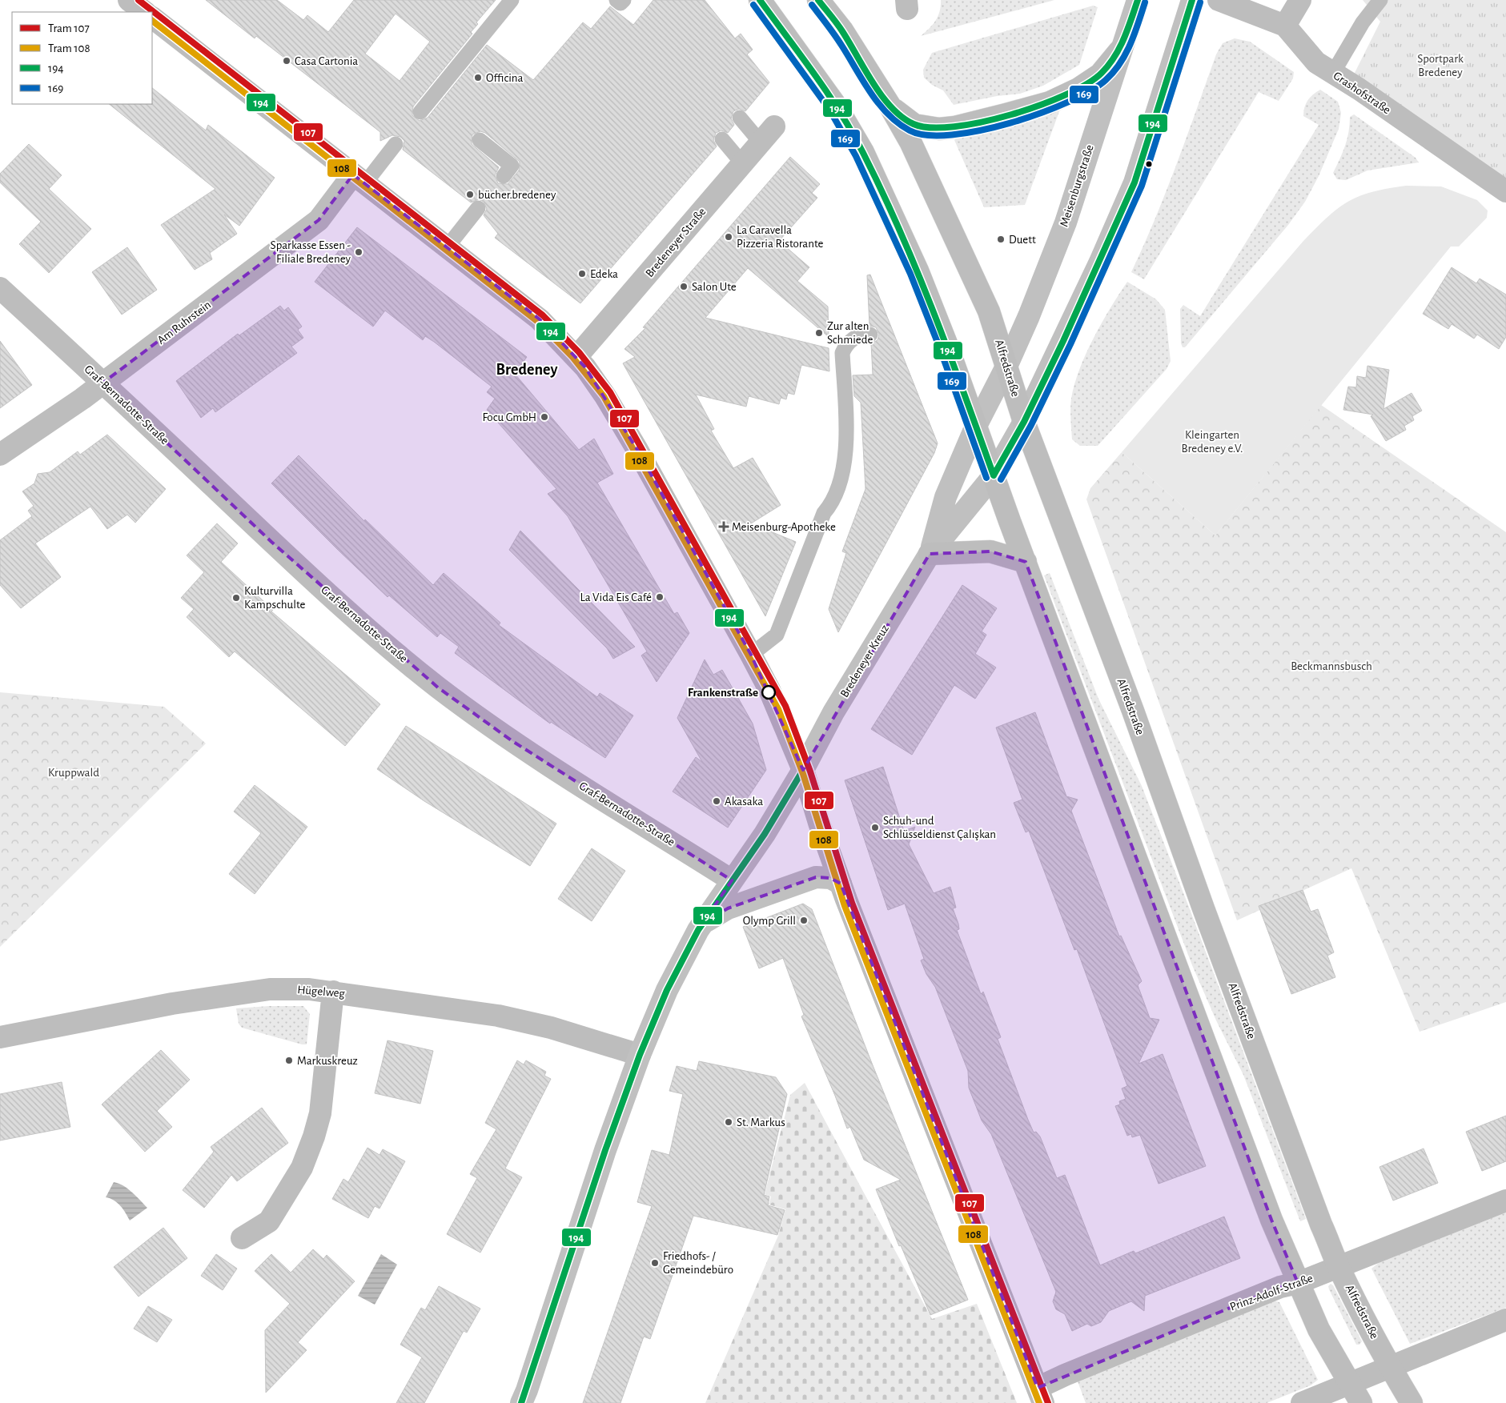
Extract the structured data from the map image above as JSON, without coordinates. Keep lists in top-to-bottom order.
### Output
{
  "streets": {
    "main road": ["Meisenburgstraße", "Bredeneyer Kreuz"],
    "street": [
      "Grashofstraße",
      "Bredeneyer Straße",
      "Am Ruhrstein",
      "Alfredstraße",
      "Graf-Bernadotte-Straße",
      "Hügelweg",
      "Prinz-Adolf-Straße"
    ]
  },
  "crossings": [
    ["Meisenburgstraße", "Alfredstraße"],
    ["Meisenburgstraße", "Bredeneyer Kreuz"],
    ["Am Ruhrstein", "Graf-Bernadotte-Straße"],
    ["Alfredstraße", "Bredeneyer Kreuz"],
    ["Alfredstraße", "Prinz-Adolf-Straße"]
  ],
  "districts": ["Bredeney"],
  "parks": [
    "Sportpark Bredeney",
    "Kleingarten Bredeney e.V.",
    "Beckmannsbusch",
    "Kruppwald"
  ],
  "places": {
    "other": [
      "Casa Cartonia",
      "Officina",
      "bücher.bredeney",
      "La Caravella Pizzeria Ristorante",
      "Duett",
      "Sparkasse Essen - Filiale Bredeney",
      "Edeka",
      "Salon Ute",
      "Zur alten Schmiede",
      "Focu GmbH",
      "La Vida Eis Café",
      "Kulturvilla Kampschulte",
      "Frankenstraße",
      "Akasaka",
      "Schuh-und Schlüsseldienst Çalışkan",
      "Olymp Grill",
      "Markuskreuz",
      "St. Markus",
      "Friedhofs- / Gemeindebüro"
    ],
    "health": ["Meisenburg-Apotheke"]
  },
  "lines": [
    "tram line 107",
    "transit line 194",
    "transit line 169",
    "tram line 108"
  ],
  "legend": [
    "Tram 107",
    "Tram 108",
    "194",
    "169"
  ]
}
